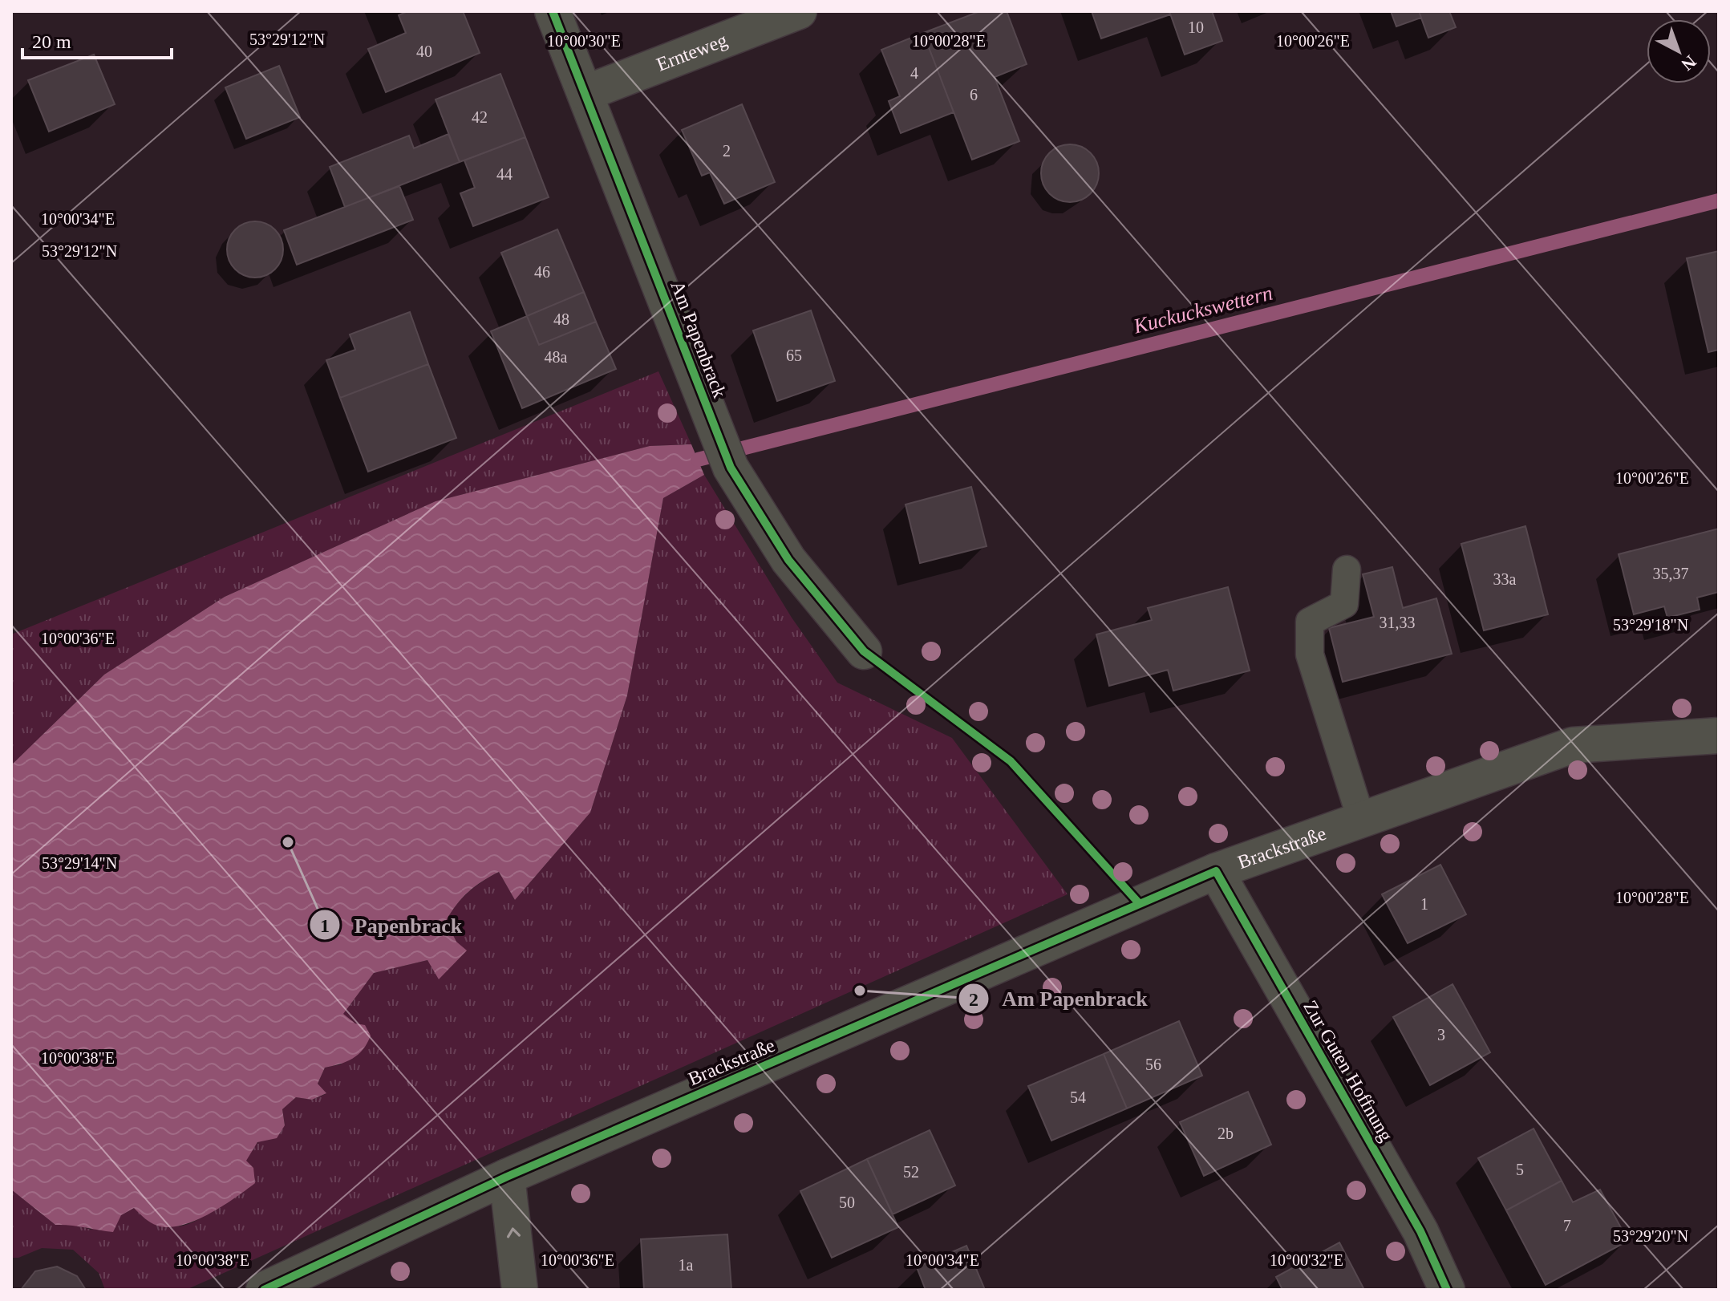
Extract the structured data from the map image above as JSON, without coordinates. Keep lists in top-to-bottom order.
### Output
{
  "streets": {
    "street": [
      "Ernteweg",
      "Am Papenbrack",
      "Brackstraße",
      "Zur Guten Hoffnung"
    ]
  },
  "crossings": [
    ["Ernteweg", "Am Papenbrack"],
    ["Brackstraße", "Zur Guten Hoffnung"]
  ],
  "water": ["Kuckuckswettern"],
  "places": ["Papenbrack", "Am Papenbrack"],
  "house_numbers": [
    "10",
    "40",
    "4",
    "6",
    "42",
    "2",
    "44",
    "46",
    "48",
    "65",
    "48a",
    "35,37",
    "33a",
    "31,33",
    "1",
    "3",
    "56",
    "54",
    "2b",
    "5",
    "52",
    "50",
    "7",
    "1a"
  ],
  "scale_bar": "20 m",
  "north": "bottom right",
  "coordinates": [
    "53°29'12\"N",
    "10°00'30\"E",
    "10°00'28\"E",
    "10°00'26\"E",
    "10°00'34\"E",
    "53°29'18\"N",
    "10°00'36\"E",
    "53°29'14\"N",
    "10°00'38\"E",
    "53°29'20\"N",
    "10°00'32\"E"
  ]
}
